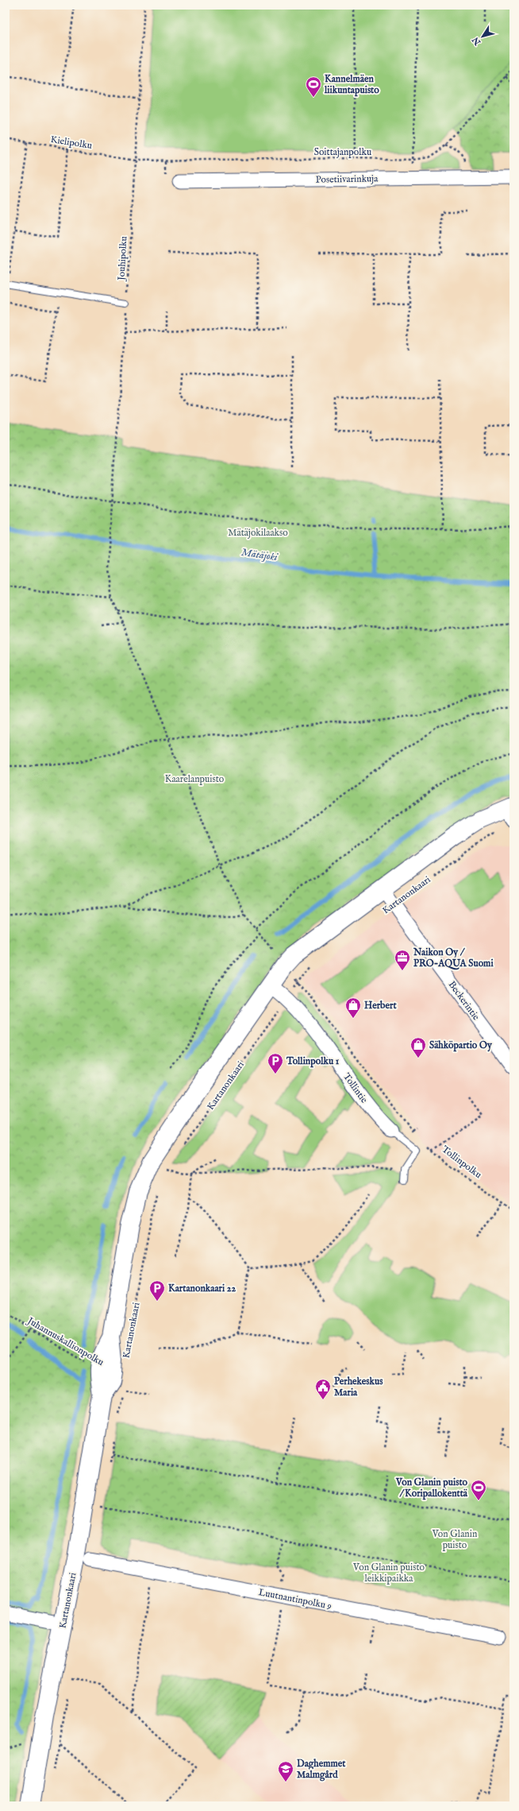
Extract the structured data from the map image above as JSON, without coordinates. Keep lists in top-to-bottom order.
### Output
{
  "streets": {
    "street": [
      "Posetiivarinkuja",
      "Kartanonkaari",
      "Beckerintie",
      "Tollintie",
      "Luutnantinpolku 9"
    ],
    "path": [
      "Kielipolku",
      "Soittajanpolku",
      "Jouhipolku",
      "Tollinpolku",
      "Juhannuskallionpolku"
    ]
  },
  "crossings": [
    ["Kielipolku", "Soittajanpolku"],
    ["Kielipolku", "Jouhipolku"],
    ["Soittajanpolku", "Jouhipolku"],
    ["Kartanonkaari", "Beckerintie"],
    ["Kartanonkaari", "Tollintie"],
    ["Kartanonkaari", "Juhannuskallionpolku"],
    ["Kartanonkaari", "Luutnantinpolku 9"]
  ],
  "water": ["Mätäjoki"],
  "parks": [
    "Mätäjokilaakso",
    "Kaarelanpuisto",
    "Von Glanin puisto",
    "Von Glanin puisto leikkipaikka"
  ],
  "places": {
    "sports": ["Kannelmäen liikuntapuisto", "Von Glanin puisto / Koripallokenttä"],
    "office": ["Naikon Oy / PRO-AQUA Suomi"],
    "shop": ["Herbert", "Sähköpartio Oy"],
    "parking": ["Tollinpolku 1", "Kartanonkaari 22"],
    "public building": ["Perhekeskus Maria"],
    "school or university": ["Daghemmet Malmgård"]
  },
  "north": "bottom left"
}
